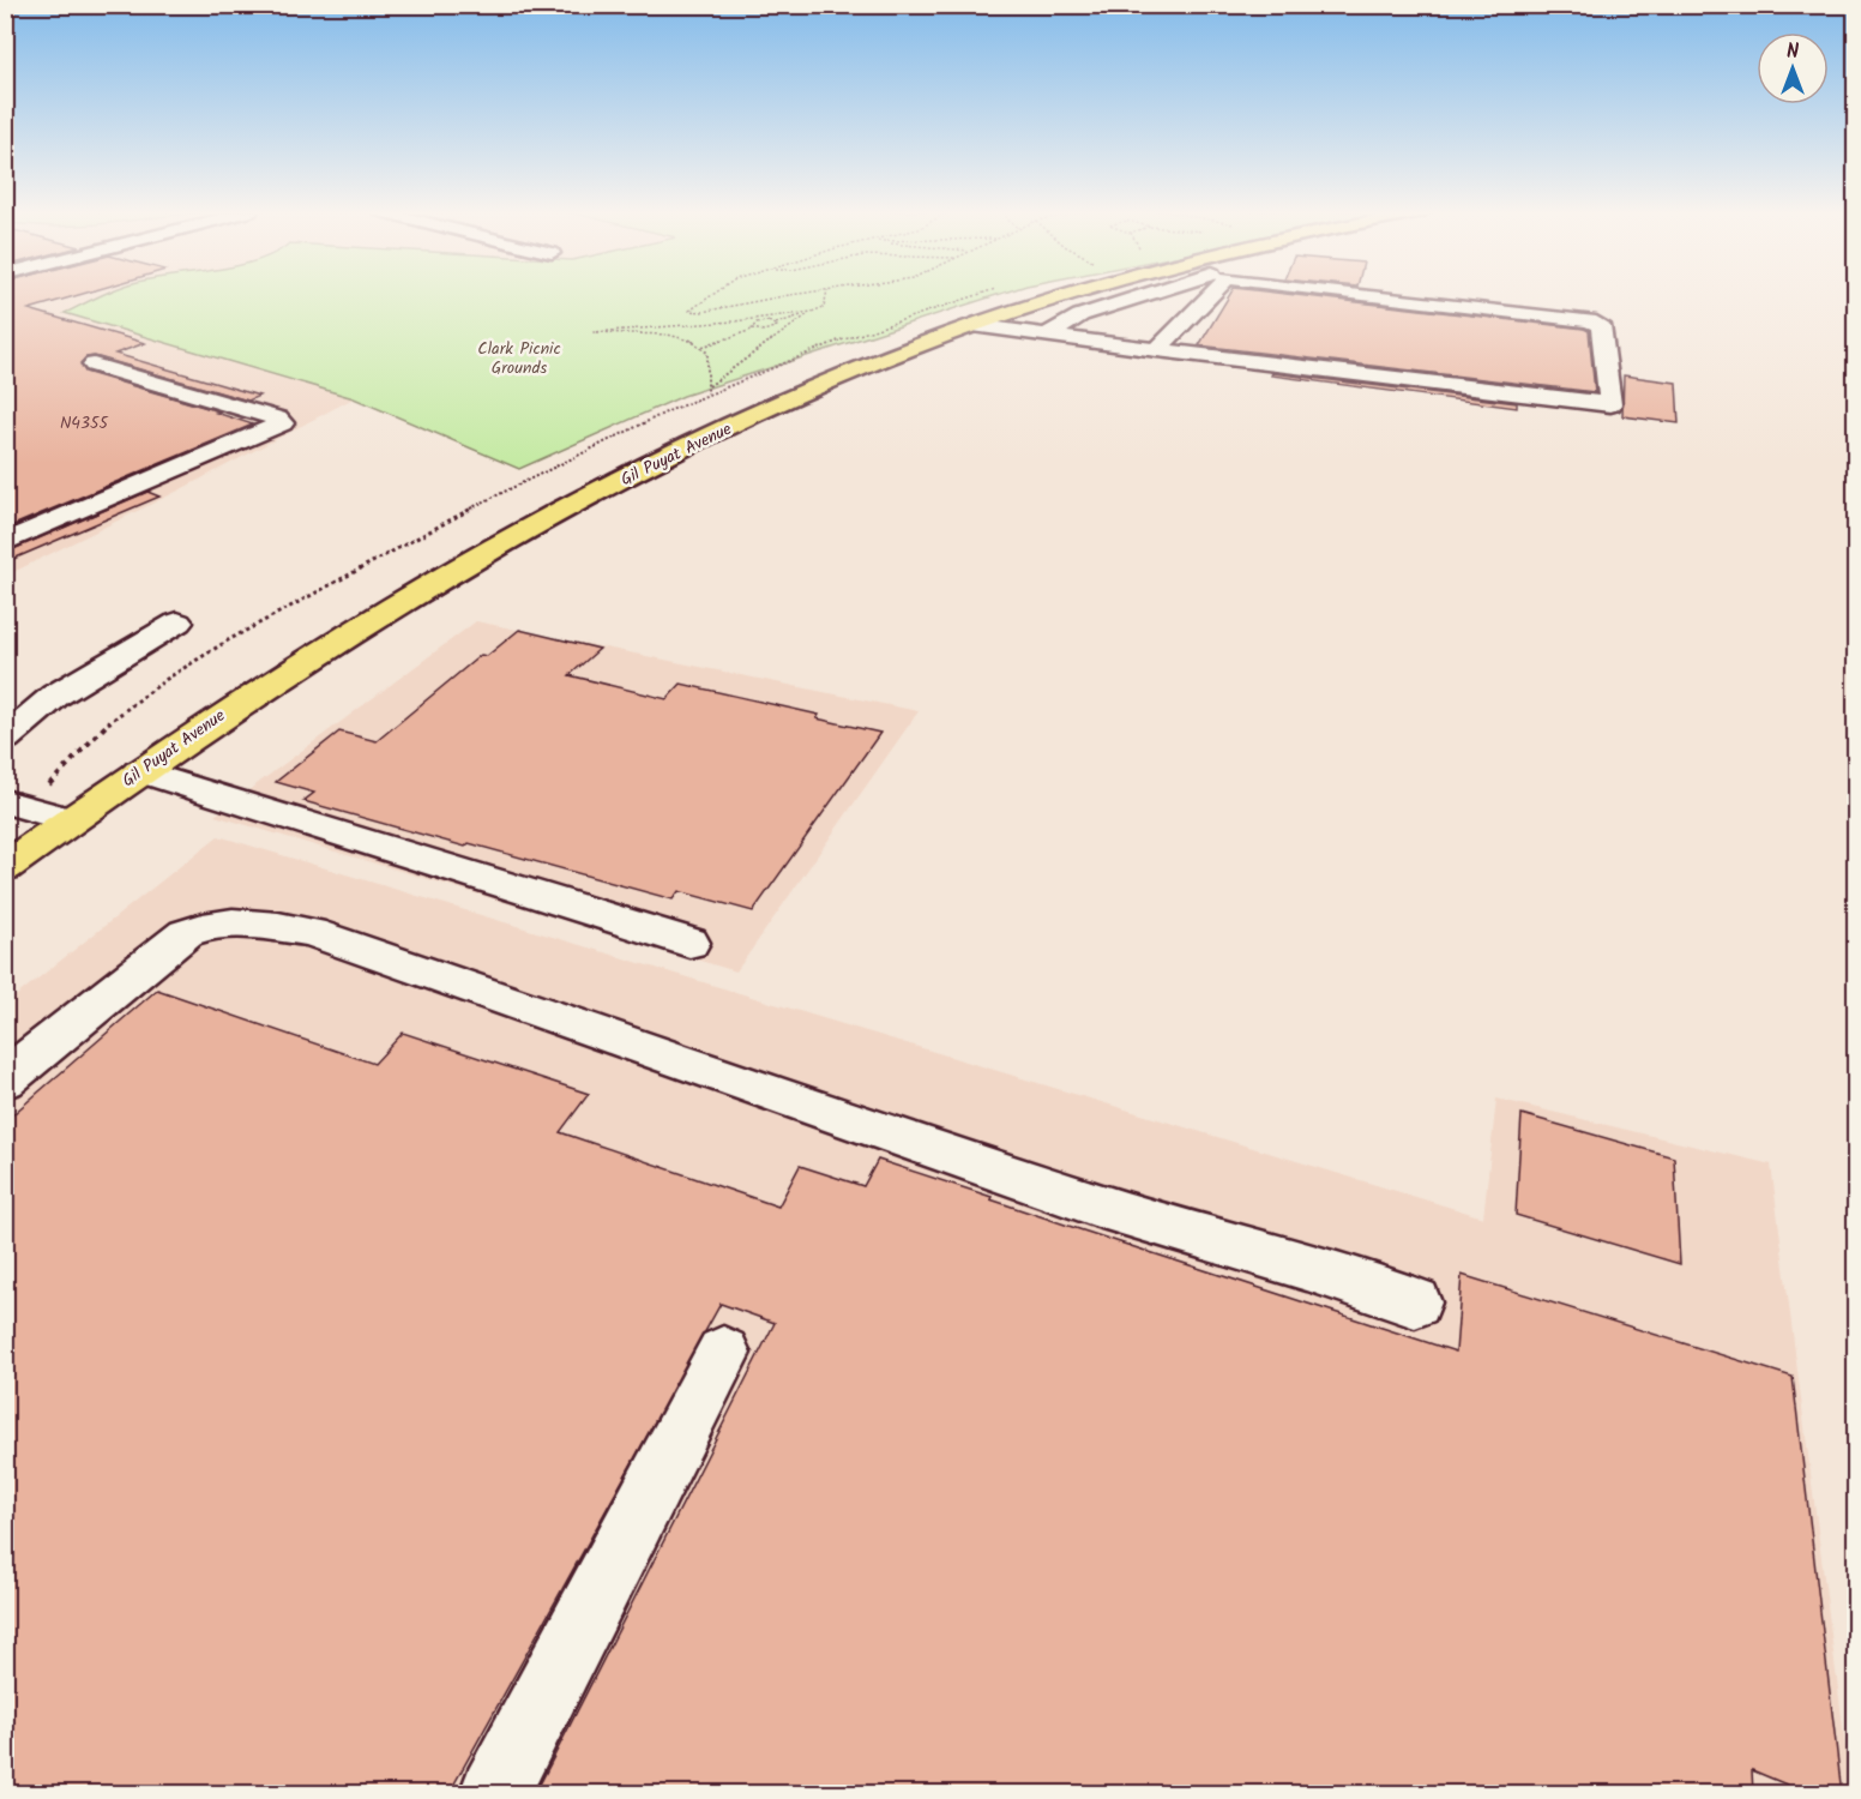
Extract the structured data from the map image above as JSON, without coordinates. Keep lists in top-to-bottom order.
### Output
{
  "streets": {
    "main road": ["Gil Puyat Avenue"]
  },
  "parks": ["Clark Picnic Grounds"],
  "house_numbers": ["N4355"],
  "north": "top"
}
